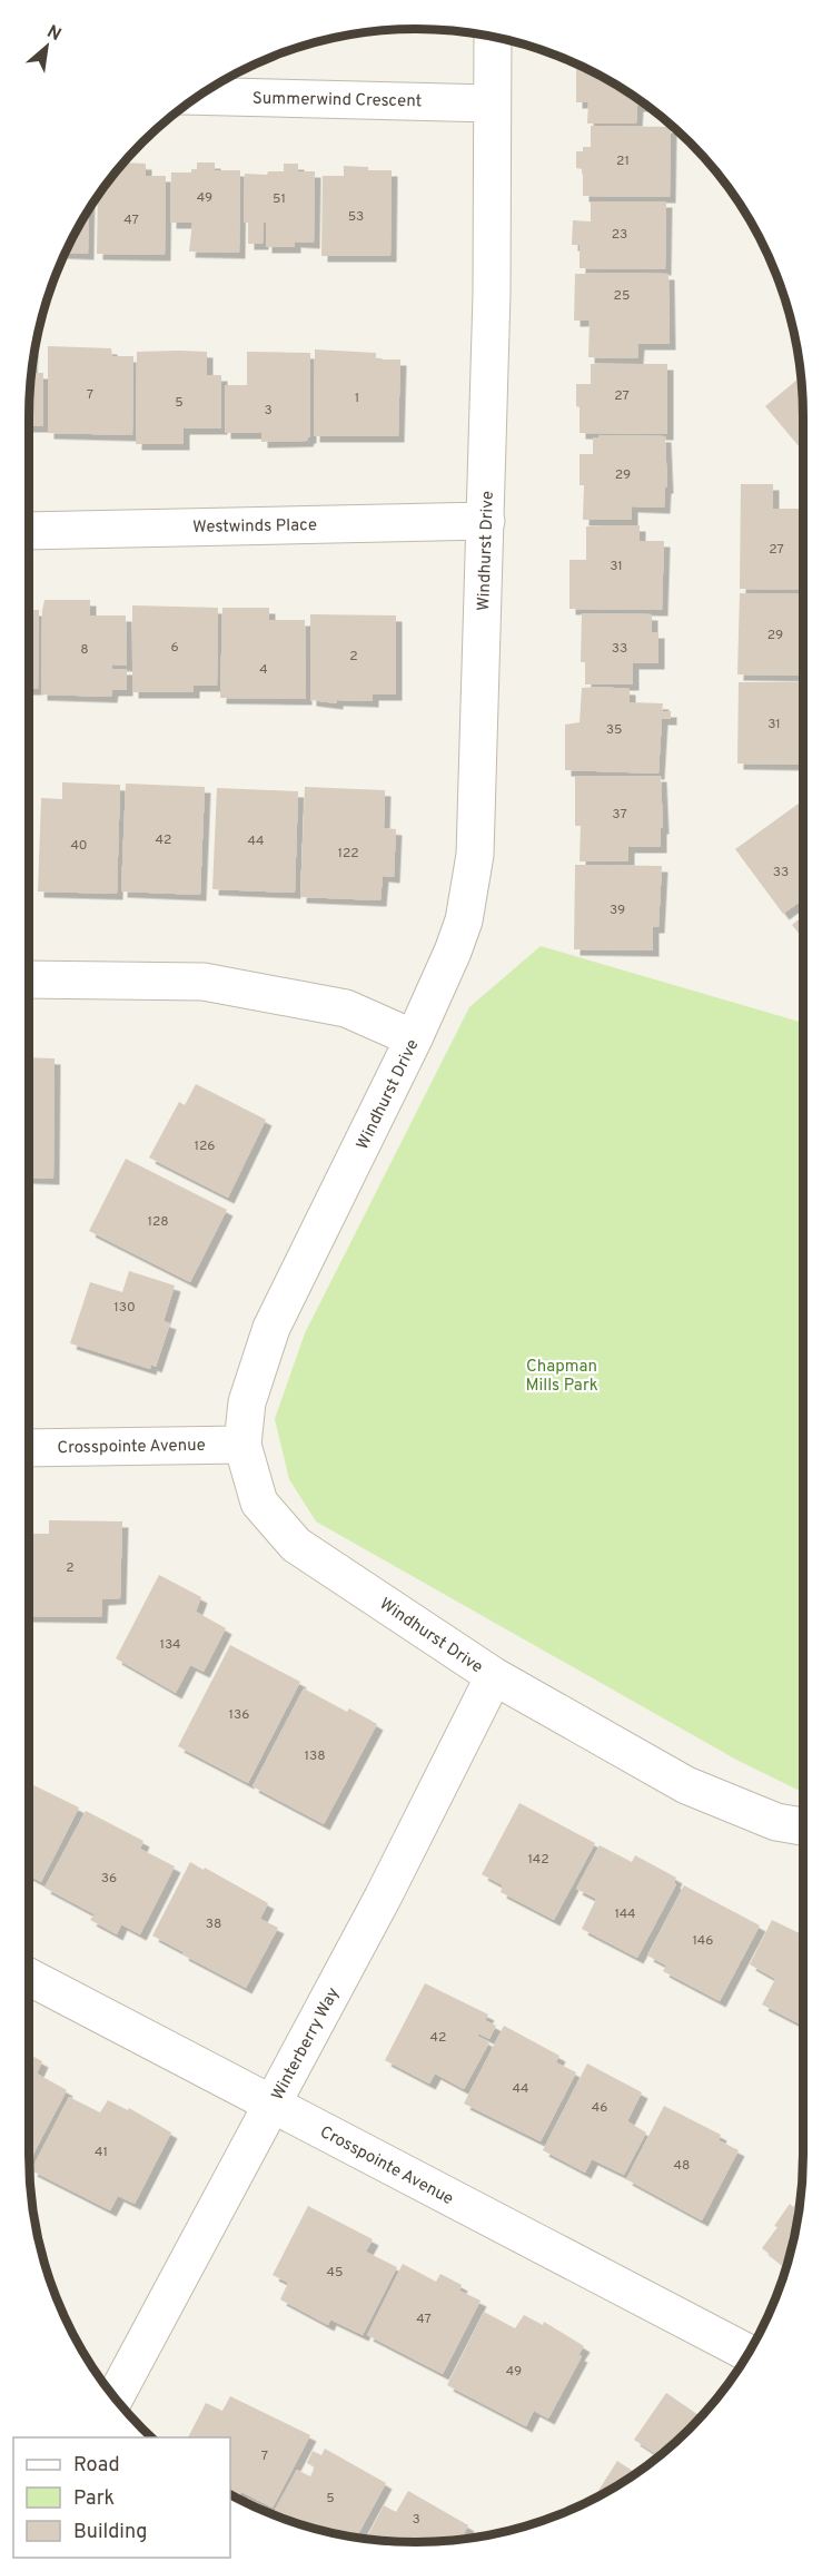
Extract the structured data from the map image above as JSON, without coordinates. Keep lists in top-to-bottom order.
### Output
{
  "streets": {
    "street": [
      "Summerwind Crescent",
      "Westwinds Place",
      "Windhurst Drive",
      "Crosspointe Avenue",
      "Winterberry Way"
    ]
  },
  "crossings": [
    ["Summerwind Crescent", "Windhurst Drive"],
    ["Westwinds Place", "Windhurst Drive"],
    ["Windhurst Drive", "Crosspointe Avenue"],
    ["Windhurst Drive", "Winterberry Way"],
    ["Crosspointe Avenue", "Winterberry Way"]
  ],
  "parks": ["Chapman Mills Park"],
  "house_numbers": [
    "21",
    "49",
    "51",
    "53",
    "47",
    "23",
    "25",
    "7",
    "27",
    "1",
    "5",
    "3",
    "29",
    "27",
    "31",
    "29",
    "6",
    "33",
    "8",
    "2",
    "4",
    "31",
    "35",
    "37",
    "42",
    "44",
    "40",
    "122",
    "33",
    "39",
    "126",
    "128",
    "130",
    "2",
    "134",
    "136",
    "138",
    "142",
    "36",
    "144",
    "38",
    "146",
    "42",
    "44",
    "46",
    "41",
    "48",
    "45",
    "47",
    "49",
    "7",
    "5",
    "3"
  ],
  "legend": ["Road", "Park", "Building"],
  "north": "top right"
}
